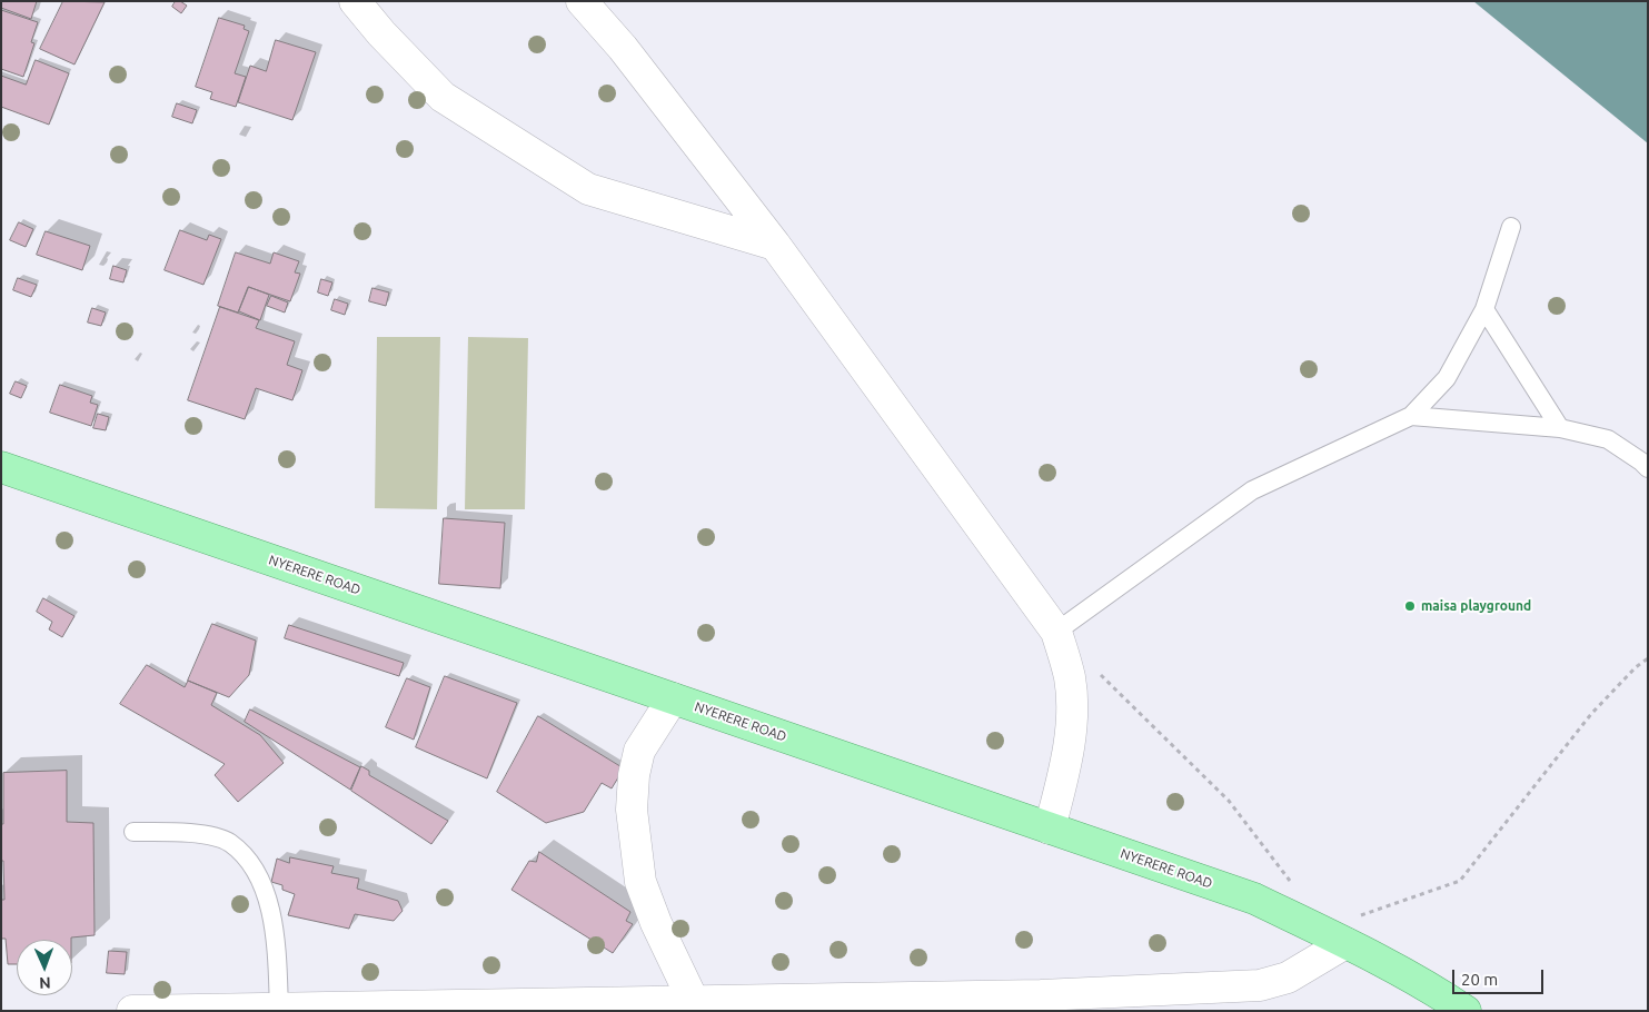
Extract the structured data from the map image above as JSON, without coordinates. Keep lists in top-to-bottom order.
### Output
{
  "streets": {
    "main road": ["NYERERE ROAD"]
  },
  "places": ["maisa playground"],
  "scale_bar": "20 m",
  "north": "bottom"
}
